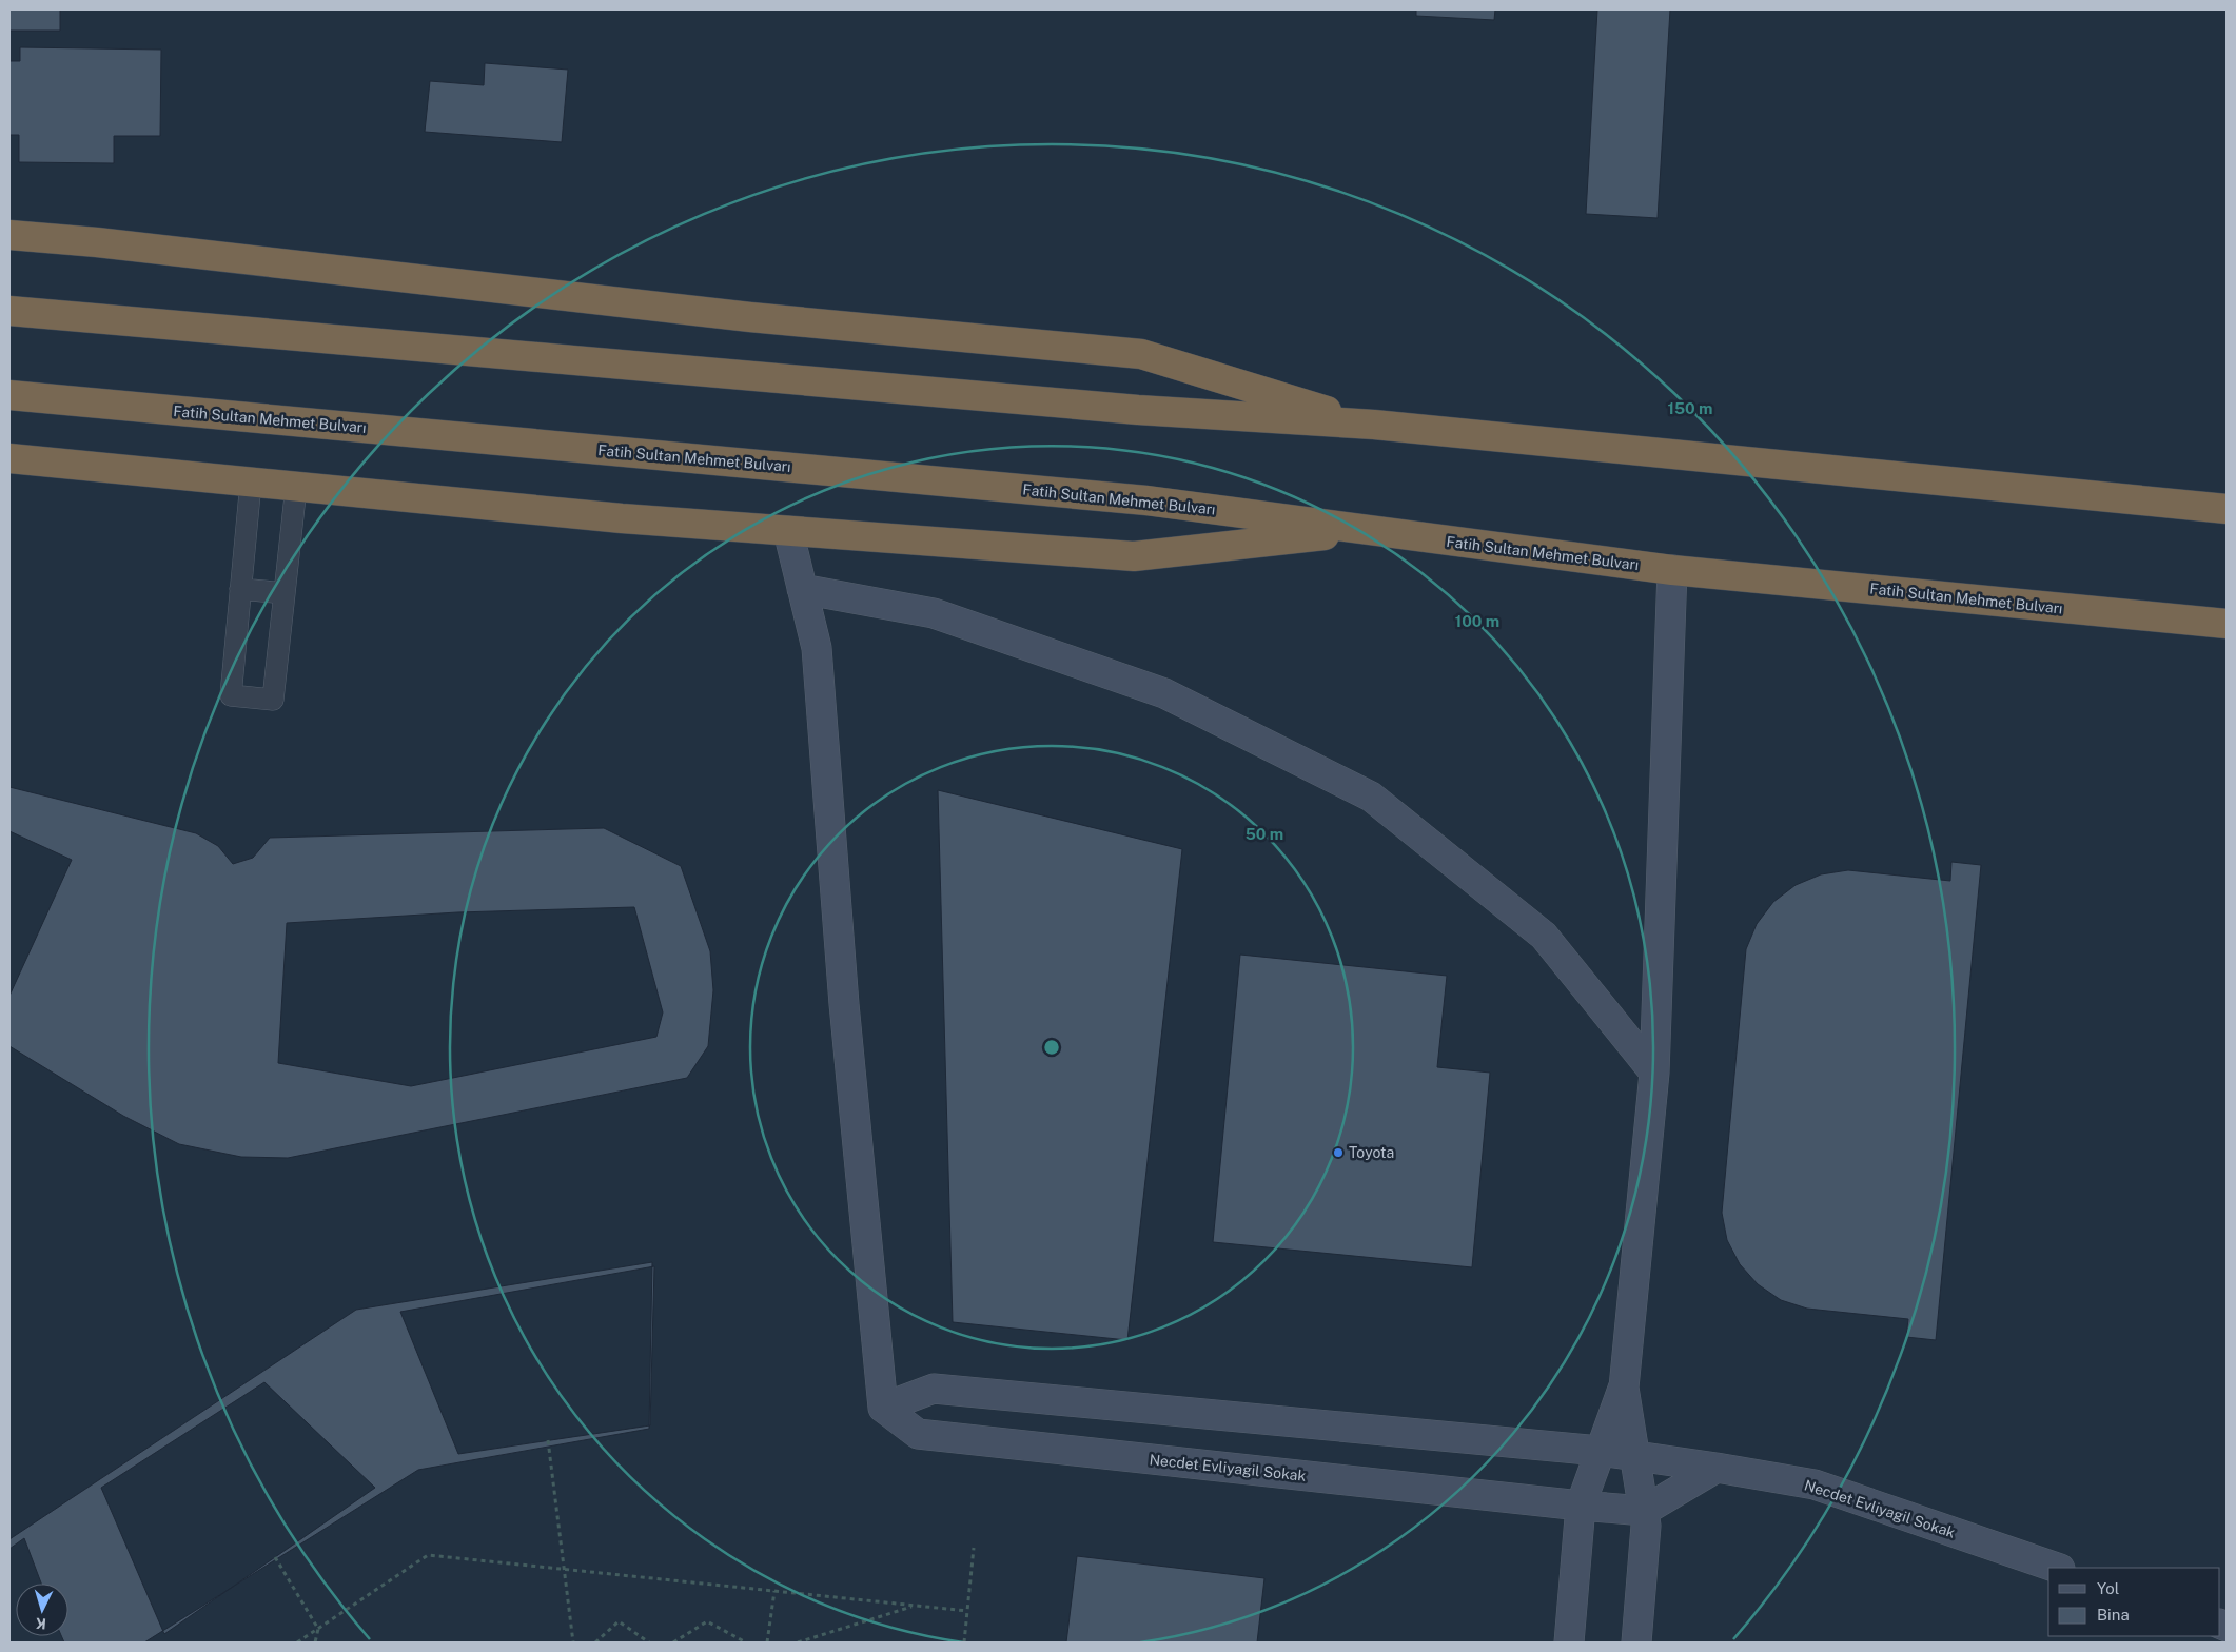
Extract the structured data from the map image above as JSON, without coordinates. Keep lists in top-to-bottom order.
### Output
{
  "streets": {
    "highway": ["Fatih Sultan Mehmet Bulvarı"],
    "street": ["Necdet Evliyagil Sokak"]
  },
  "places": ["Toyota"],
  "legend": ["Yol", "Bina"],
  "north": "bottom",
  "rings": ["150 m", "100 m", "50 m"]
}
